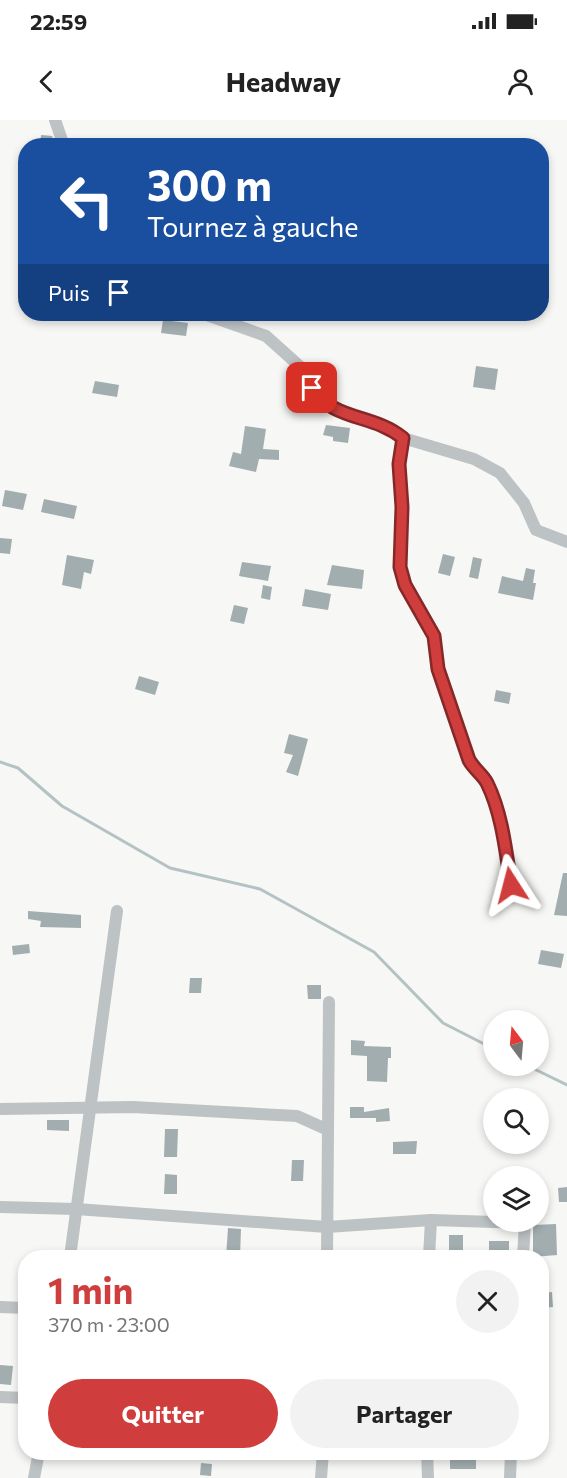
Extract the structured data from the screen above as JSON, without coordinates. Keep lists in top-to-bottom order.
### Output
{
  "north": "top",
  "page": {
    "status": "22:59",
    "header": "Headway",
    "turn": ["300 m", "Tournez à gauche"],
    "then": "Puis",
    "heading": ["1 min", "370 m · 23:00"],
    "buttons": ["Quitter", "Partager"]
  }
}
